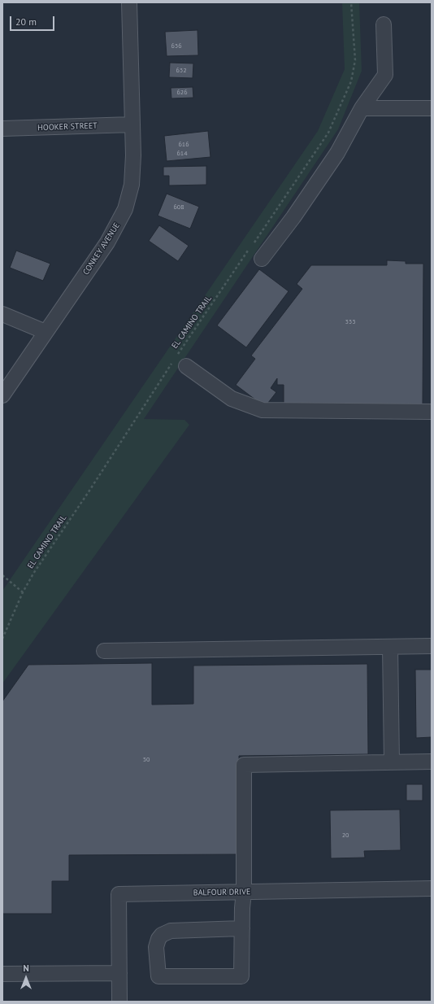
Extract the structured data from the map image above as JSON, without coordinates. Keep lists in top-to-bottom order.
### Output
{
  "streets": {
    "street": ["HOOKER STREET", "CONKEY AVENUE", "BALFOUR DRIVE"],
    "path": ["EL CAMINO TRAIL"]
  },
  "crossings": [
    ["HOOKER STREET", "CONKEY AVENUE"]
  ],
  "house_numbers": [
    "636",
    "632",
    "626",
    "616",
    "614",
    "608",
    "333",
    "50",
    "20"
  ],
  "scale_bar": "20 m",
  "north": "top"
}
